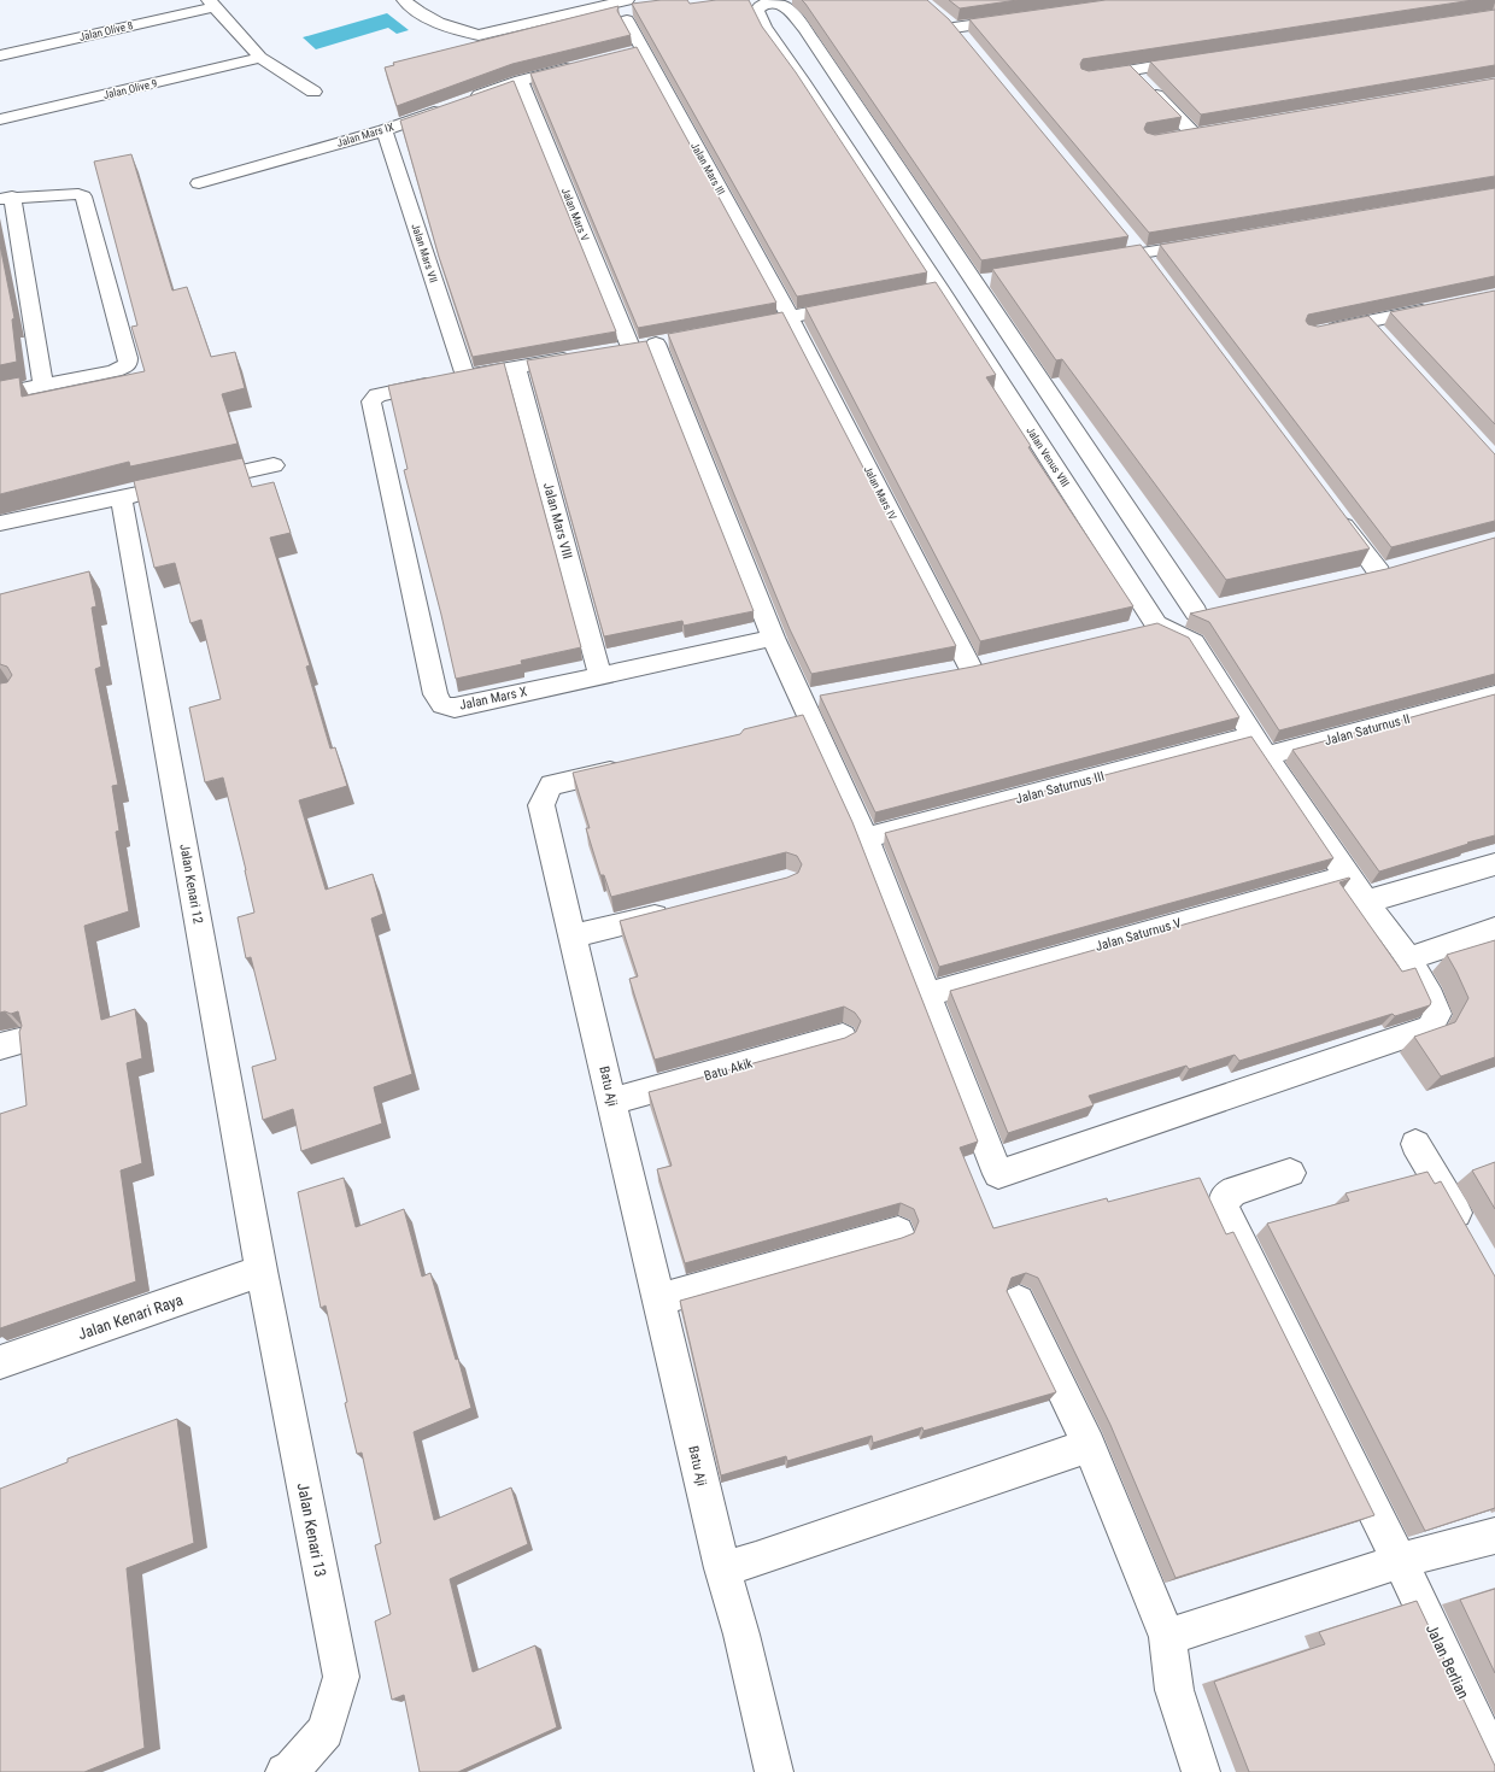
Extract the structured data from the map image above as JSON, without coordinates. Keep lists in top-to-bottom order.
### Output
{
  "streets": {
    "street": [
      "Jalan Olive 8",
      "Jalan Olive 9",
      "Jalan Mars IX",
      "Jalan Mars III",
      "Jalan Mars V",
      "Jalan Mars VII",
      "Jalan Venus VIII",
      "Jalan Mars IV",
      "Jalan Mars VIII",
      "Jalan Mars X",
      "Jalan Saturnus II",
      "Jalan Saturnus III",
      "Jalan Kenari 12",
      "Jalan Saturnus V",
      "Batu Akik",
      "Batu Aji",
      "Jalan Kenari Raya",
      "Jalan Kenari 13",
      "Jalan Berlian"
    ]
  },
  "crossings": [
    ["Jalan Mars IX", "Jalan Mars VII"],
    ["Jalan Mars III", "Jalan Mars IV"],
    ["Jalan Mars V", "Jalan Mars X"],
    ["Jalan Mars VII", "Jalan Mars X"],
    ["Jalan Mars VIII", "Jalan Mars X"],
    ["Jalan Saturnus II", "Jalan Saturnus III"],
    ["Jalan Kenari 12", "Jalan Kenari Raya"],
    ["Jalan Kenari 12", "Jalan Kenari 13"],
    ["Batu Akik", "Batu Aji"],
    ["Jalan Kenari Raya", "Jalan Kenari 13"]
  ]
}
